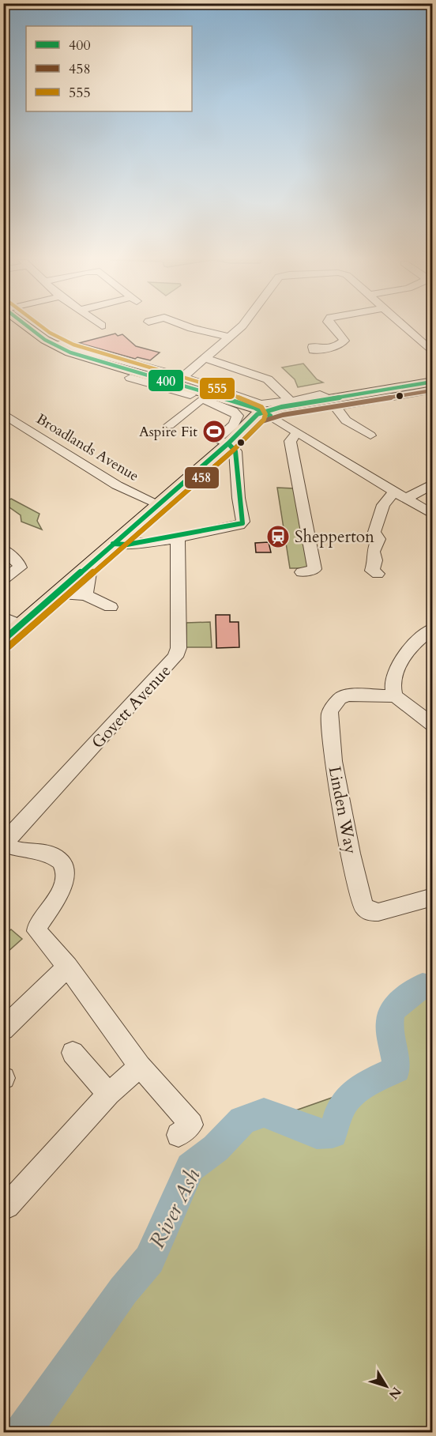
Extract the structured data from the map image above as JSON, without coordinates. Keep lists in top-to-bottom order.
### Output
{
  "streets": {
    "street": ["Broadlands Avenue", "Govett Avenue", "Linden Way"]
  },
  "water": ["River Ash"],
  "places": {
    "sports": ["Aspire Fit"],
    "station": ["Shepperton"]
  },
  "lines": ["transit line 400", "transit line 555", "transit line 458"],
  "legend": ["400", "458", "555"],
  "north": "bottom right"
}
